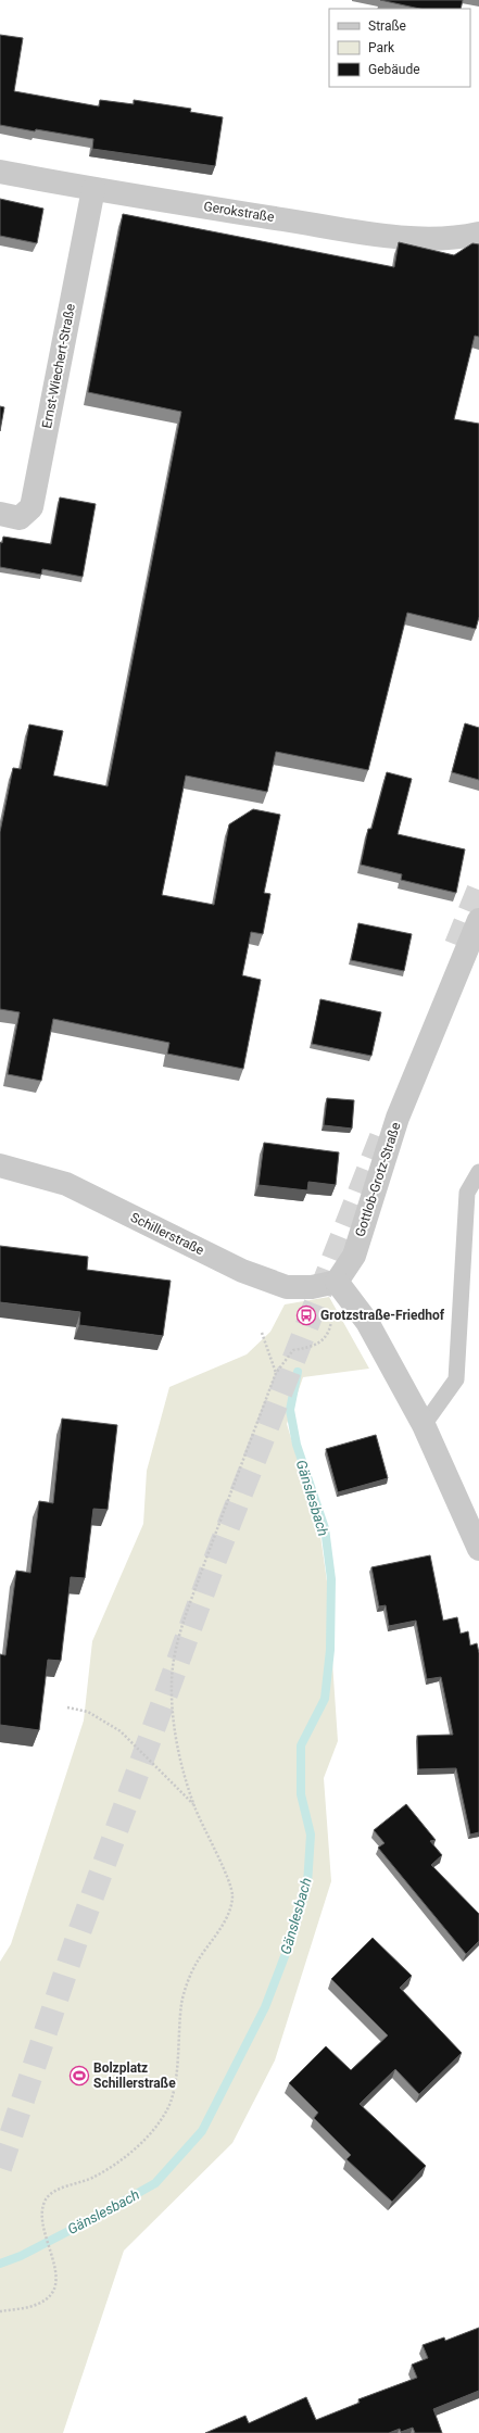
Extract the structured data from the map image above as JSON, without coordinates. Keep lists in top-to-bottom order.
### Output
{
  "streets": {
    "street": [
      "Gerokstraße",
      "Ernst-Wiechert-Straße",
      "Gottlob-Grotz-Straße",
      "Schillerstraße"
    ]
  },
  "crossings": [
    ["Gerokstraße", "Ernst-Wiechert-Straße"],
    ["Gottlob-Grotz-Straße", "Schillerstraße"]
  ],
  "water": ["Gänslesbach"],
  "places": {
    "bus stop": ["Grotzstraße-Friedhof"],
    "sports": ["Bolzplatz Schillerstraße"]
  },
  "legend": ["Straße", "Park", "Gebäude"]
}
